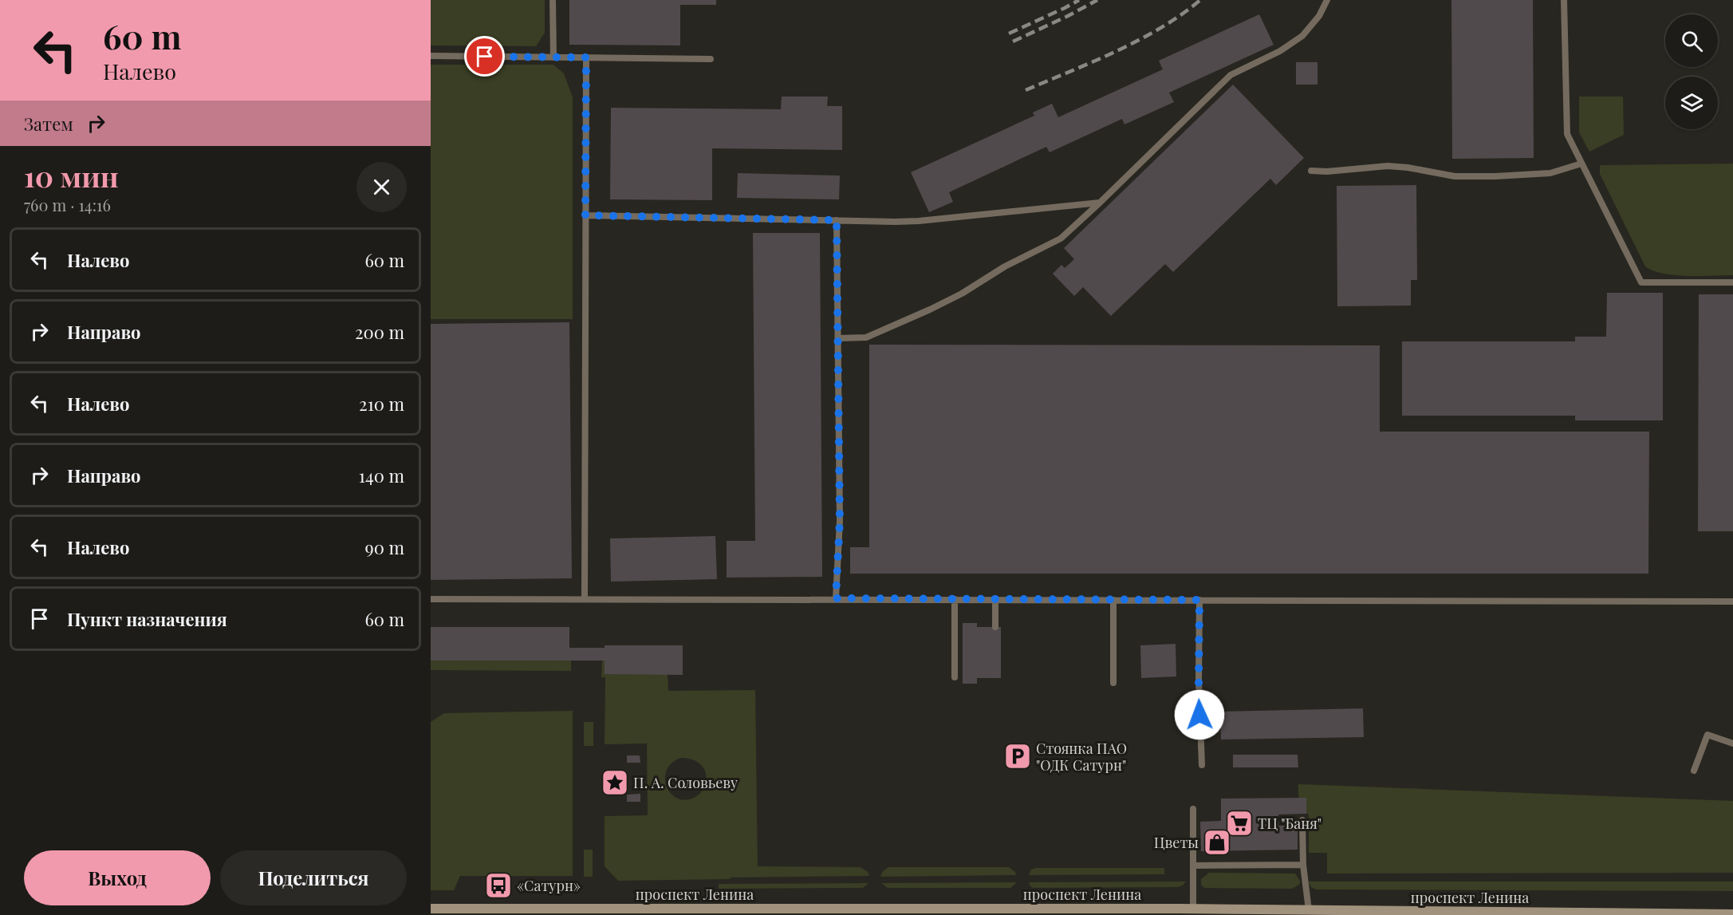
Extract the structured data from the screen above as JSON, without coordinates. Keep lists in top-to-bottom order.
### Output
{
  "streets": {
    "main road": ["проспект Ленина"]
  },
  "places": {
    "parking": ["Стоянка ПАО \"ОДК Сатурн\""],
    "place": ["П. А. Соловьеву"],
    "supermarket": ["ТЦ \"Баня\""],
    "shop": ["Цветы"],
    "bus stop": ["«Сатурн»"]
  },
  "page": {
    "turn": ["60 m", "Налево"],
    "then": "Затем",
    "heading": ["10 мин", "760 m · 14:16"],
    "list": [
      {
        "name": "Налево",
        "value": "60 m"
      },
      {
        "name": "Направо",
        "value": "200 m"
      },
      {
        "name": "Налево",
        "value": "210 m"
      },
      {
        "name": "Направо",
        "value": "140 m"
      },
      {
        "name": "Налево",
        "value": "90 m"
      },
      {
        "name": "Пункт назначения",
        "value": "60 m"
      }
    ],
    "buttons": ["Выход", "Поделиться"]
  }
}
